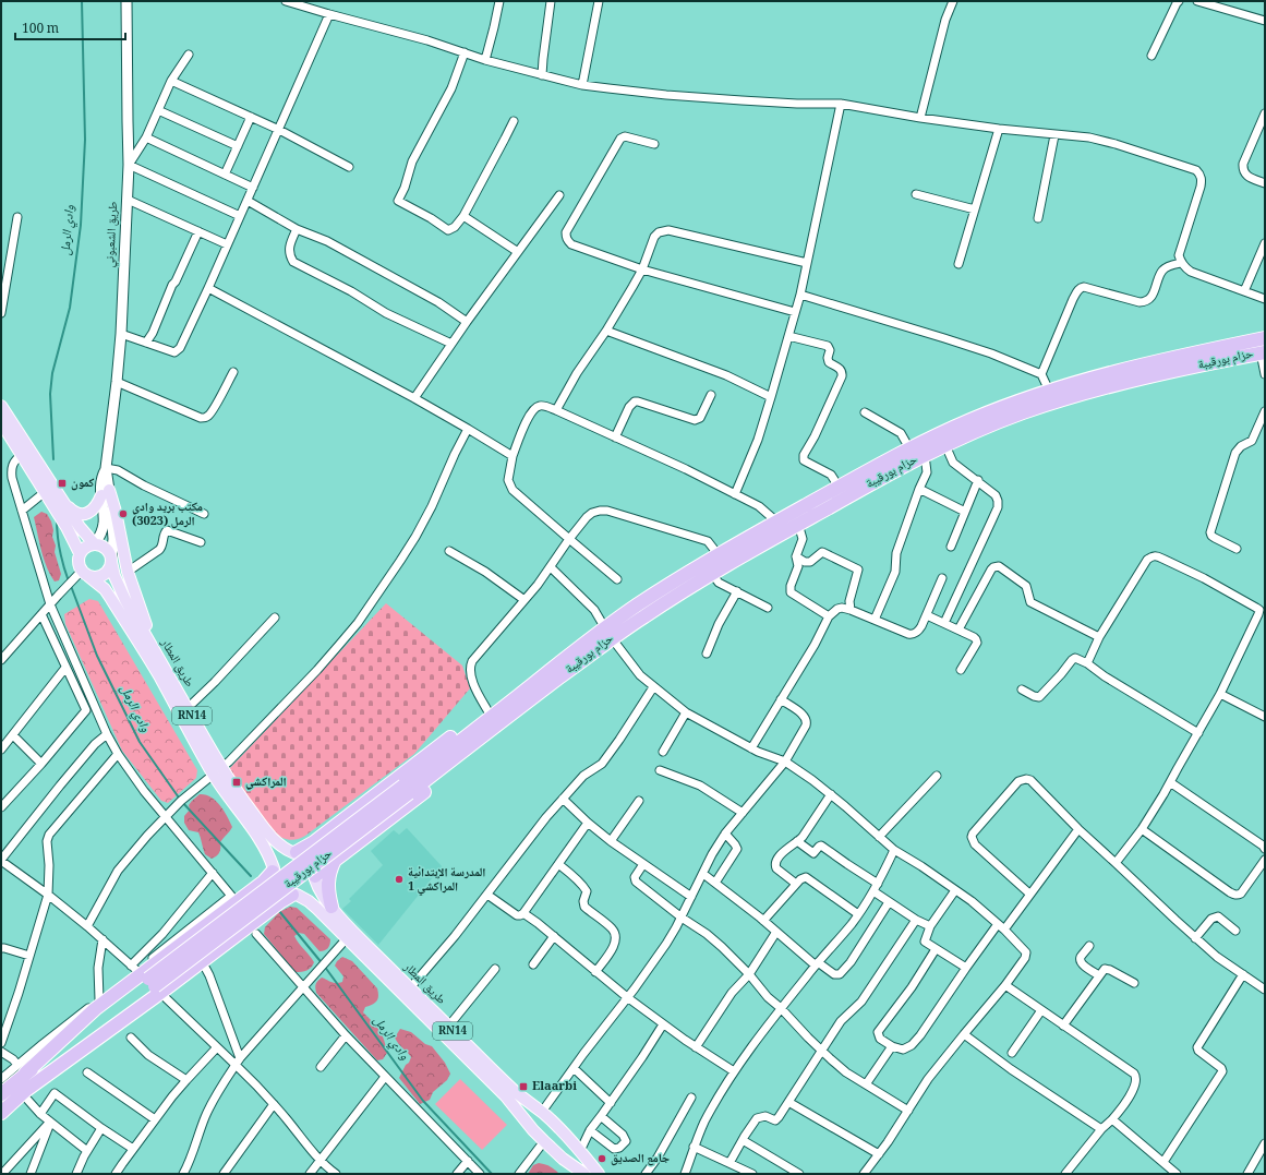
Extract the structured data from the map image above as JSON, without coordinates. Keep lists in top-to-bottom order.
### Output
{
  "streets": {
    "highway": ["حزام بورقيبة"],
    "main road": ["طريق المطار", "RN14"],
    "street": ["طريق الشعبوني"]
  },
  "crossings": [
    ["طريق الشعبوني", "طريق المطار"],
    ["طريق الشعبوني", "RN14"],
    ["طريق المطار", "RN14"]
  ],
  "water": ["وادي الرمل"],
  "places": {
    "transit": ["كمون", "المراكشي", "Elaarbi"],
    "other": ["مكتب بريد وادي الرمل (3023)", "المدرسة الإبتدائية المراكشي 1", "جامع الصديق"]
  },
  "scale_bar": "100 m"
}
